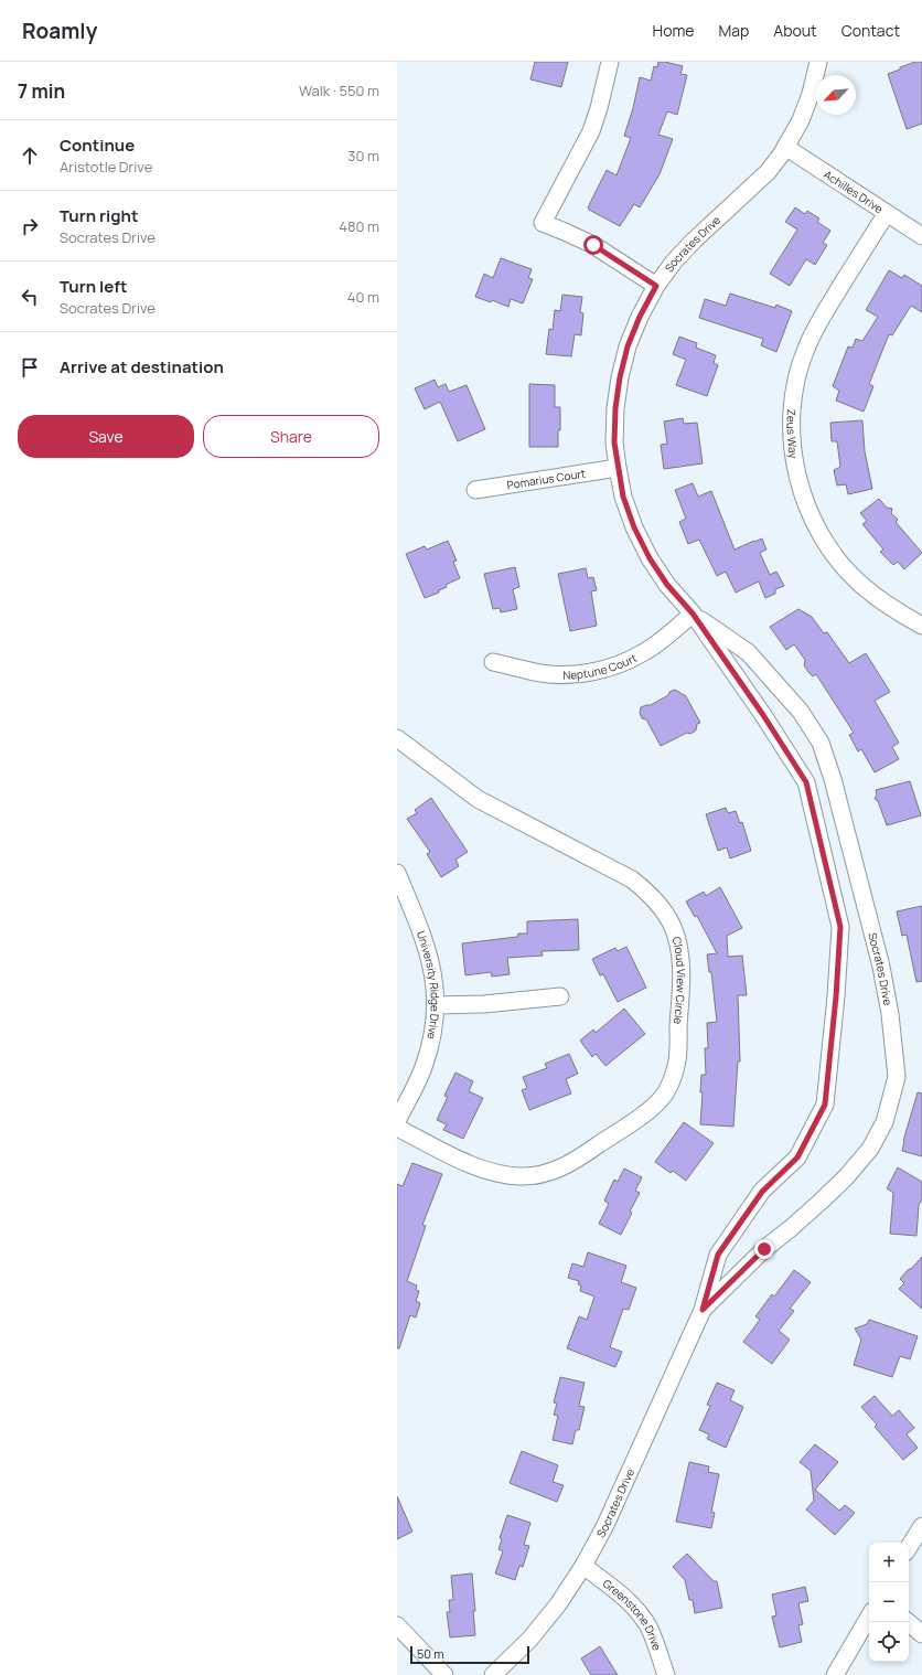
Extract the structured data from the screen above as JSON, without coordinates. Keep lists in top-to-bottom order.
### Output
{
  "streets": {
    "street": [
      "Achilles Drive",
      "Socrates Drive",
      "Zeus Way",
      "Pomarius Court",
      "Neptune Court",
      "Cloud View Circle",
      "University Ridge Drive",
      "Greenstone Drive"
    ]
  },
  "crossings": [
    ["Achilles Drive", "Socrates Drive"],
    ["Achilles Drive", "Zeus Way"],
    ["Socrates Drive", "Pomarius Court"],
    ["Socrates Drive", "Neptune Court"],
    ["Socrates Drive", "Greenstone Drive"]
  ],
  "scale_bar": "50 m",
  "north": "bottom left",
  "page": {
    "header": "Roamly",
    "nav": [
      "Home",
      "Map",
      "About",
      "Contact"
    ],
    "heading": ["7 min", "Walk · 550 m"],
    "list": [
      ["Continue", "Aristotle Drive", "30 m"],
      ["Turn right", "Socrates Drive", "480 m"],
      ["Turn left", "Socrates Drive", "40 m"],
      "Arrive at destination"
    ],
    "buttons": ["Save", "Share"],
    "map_buttons": ["+", "−"],
    "scale": "50 m"
  }
}
